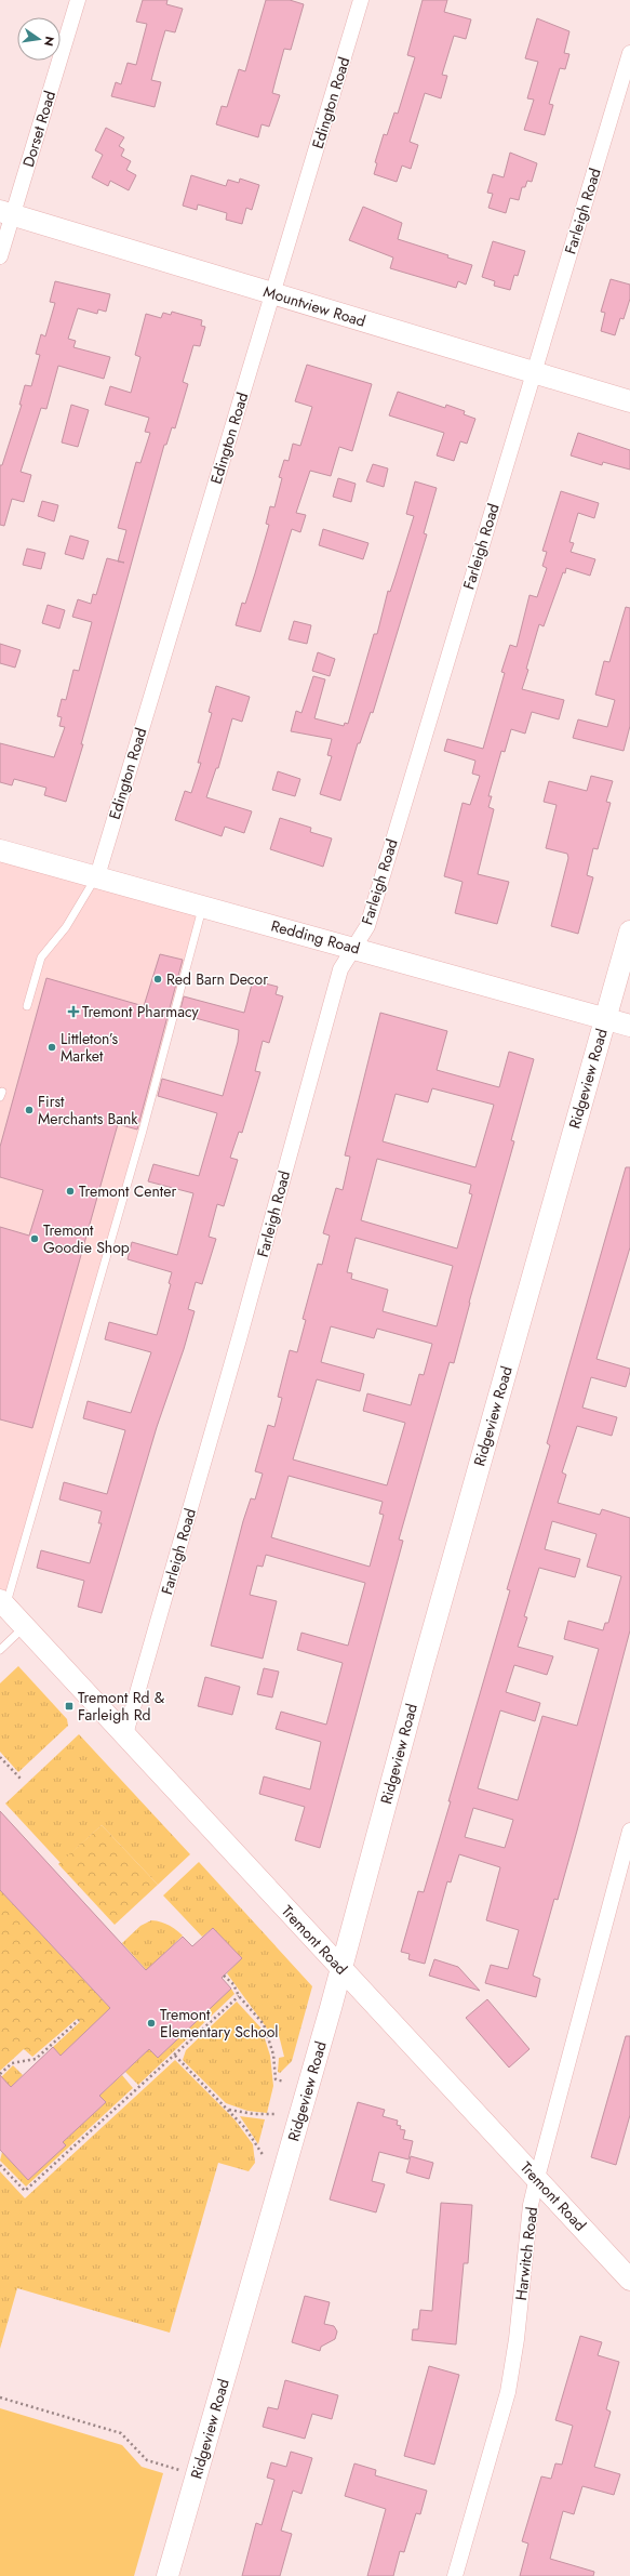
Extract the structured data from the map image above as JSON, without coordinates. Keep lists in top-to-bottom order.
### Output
{
  "streets": {
    "street": [
      "Edington Road",
      "Dorset Road",
      "Farleigh Road",
      "Mountview Road",
      "Redding Road",
      "Ridgeview Road",
      "Tremont Road",
      "Harwitch Road"
    ]
  },
  "crossings": [
    ["Edington Road", "Mountview Road"],
    ["Edington Road", "Redding Road"],
    ["Dorset Road", "Mountview Road"],
    ["Farleigh Road", "Mountview Road"],
    ["Farleigh Road", "Redding Road"],
    ["Farleigh Road", "Tremont Road"],
    ["Redding Road", "Ridgeview Road"],
    ["Ridgeview Road", "Tremont Road"],
    ["Tremont Road", "Harwitch Road"]
  ],
  "places": {
    "other": [
      "Red Barn Decor",
      "Littleton’s Market",
      "First Merchants Bank",
      "Tremont Center",
      "Tremont Goodie Shop",
      "Tremont Elementary School"
    ],
    "health": ["Tremont Pharmacy"],
    "transit": ["Tremont Rd & Farleigh Rd"]
  },
  "north": "right"
}
